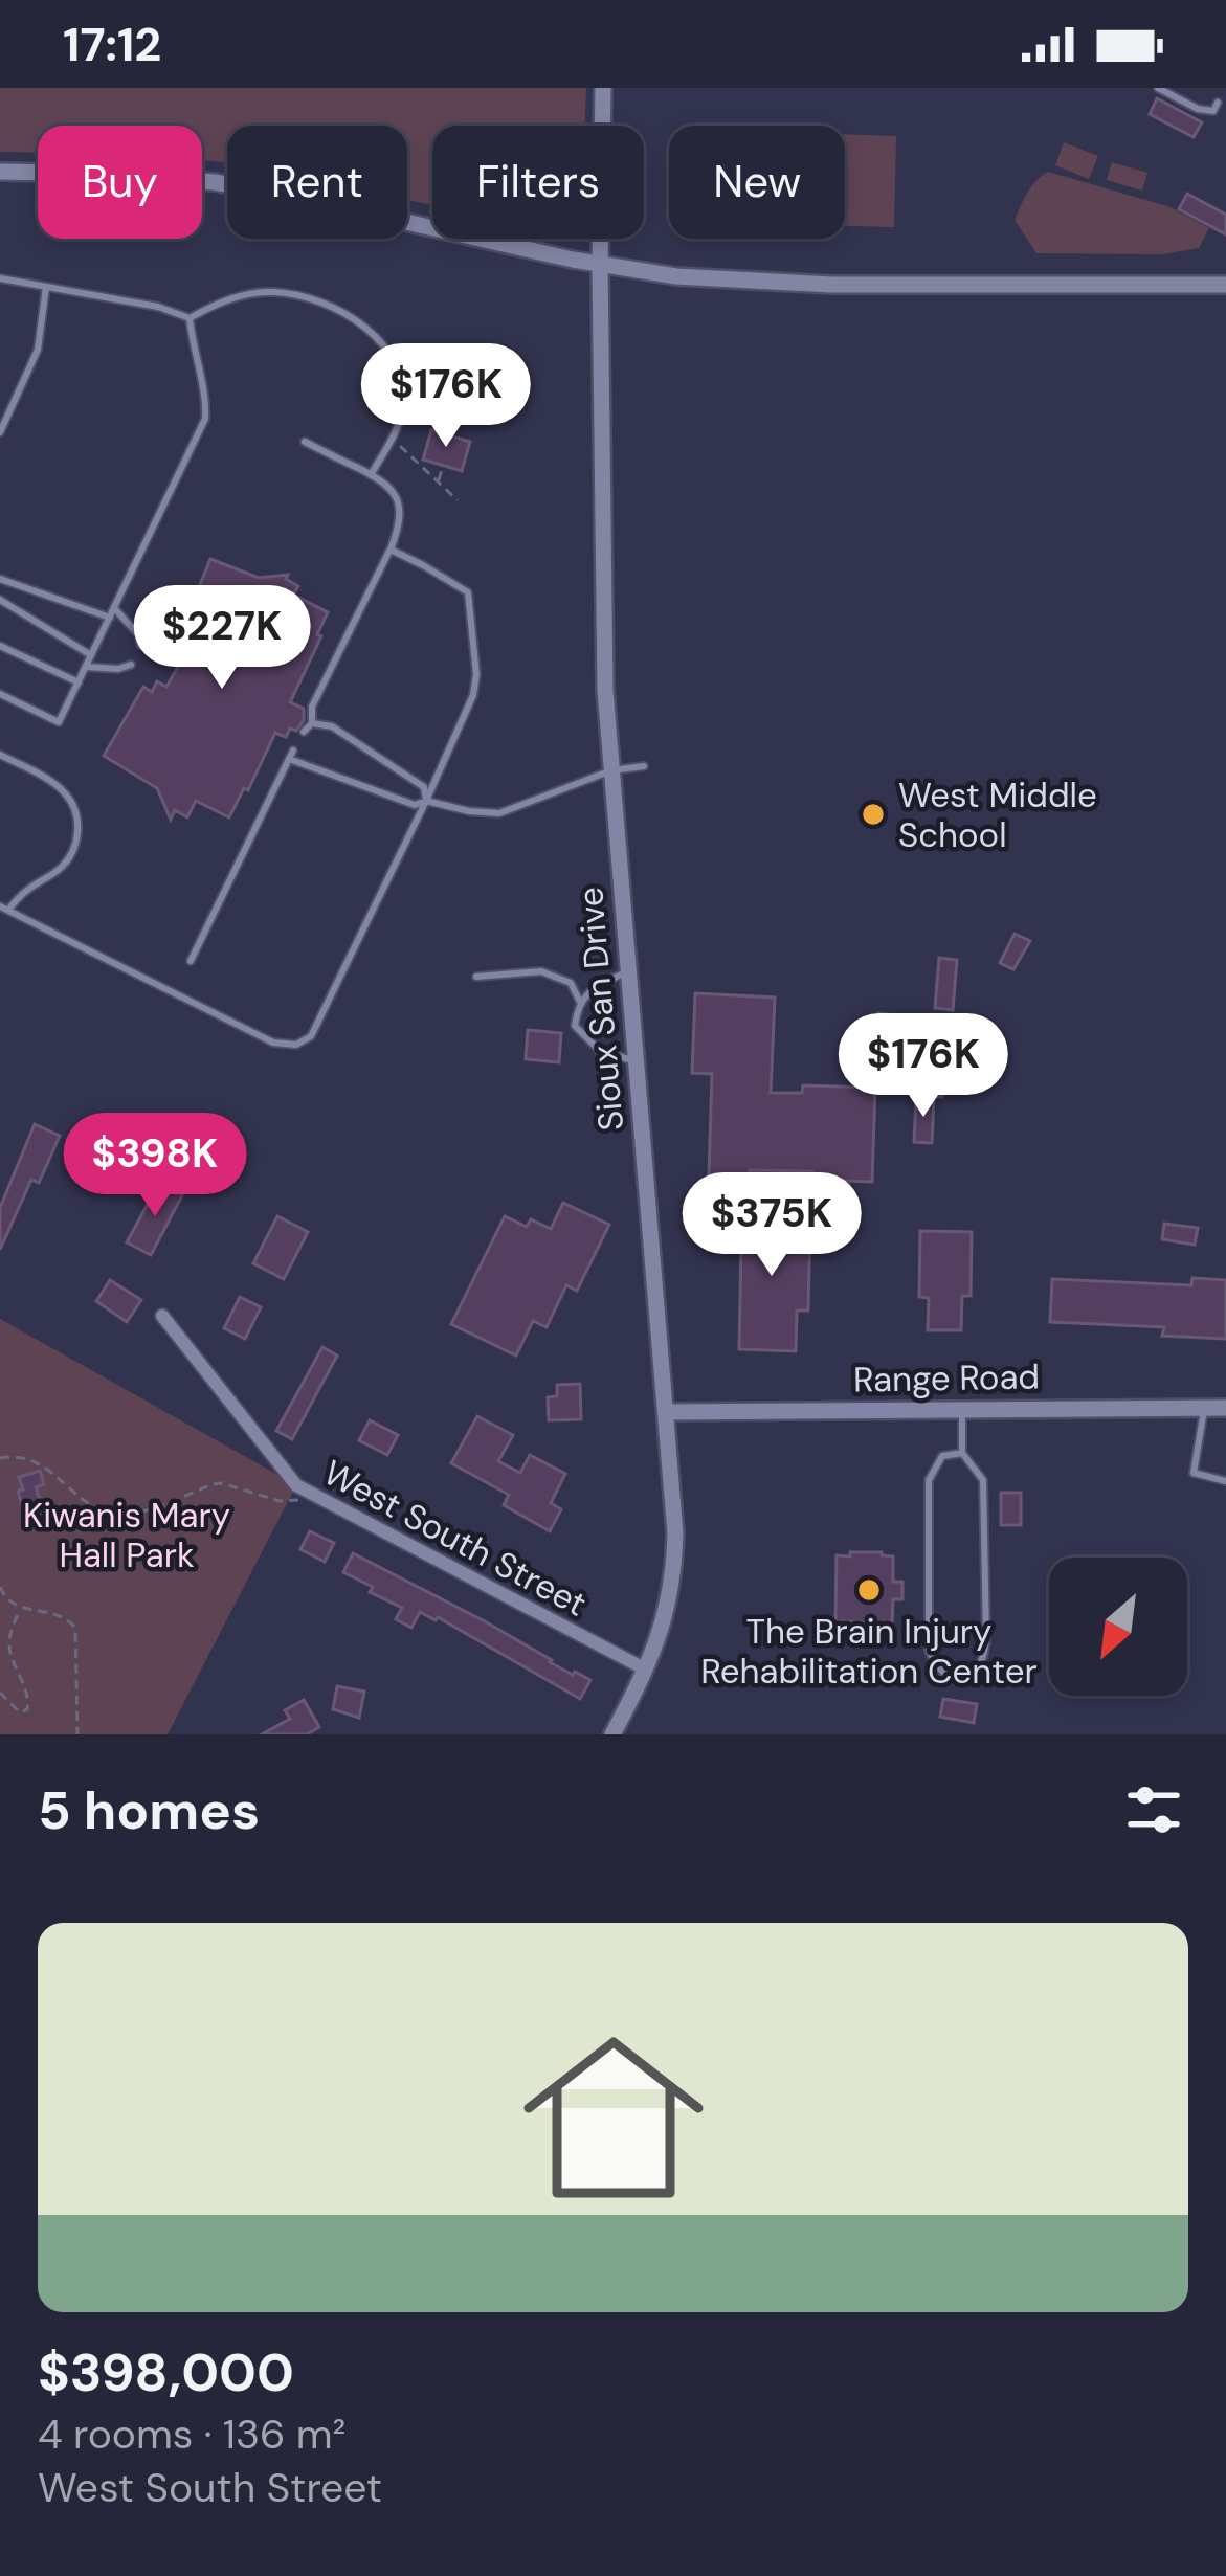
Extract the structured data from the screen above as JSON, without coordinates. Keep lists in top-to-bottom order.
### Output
{
  "streets": {
    "street": ["Sioux San Drive", "Range Road", "West South Street"]
  },
  "crossings": [
    ["Sioux San Drive", "Range Road"],
    ["Sioux San Drive", "West South Street"]
  ],
  "parks": ["Kiwanis Mary Hall Park"],
  "places": ["West Middle School", "The Brain Injury Rehabilitation Center"],
  "north": "bottom left",
  "page": {
    "status": "17:12",
    "chip": [
      "Buy",
      "Rent",
      "Filters",
      "New"
    ],
    "price": [
      "$176K",
      "$227K",
      "$176K",
      "$398K",
      "$375K"
    ],
    "heading": "5 homes",
    "list": [
      {
        "name": "$398,000",
        "note": "4 rooms · 136 m² · West South Street"
      }
    ]
  }
}
